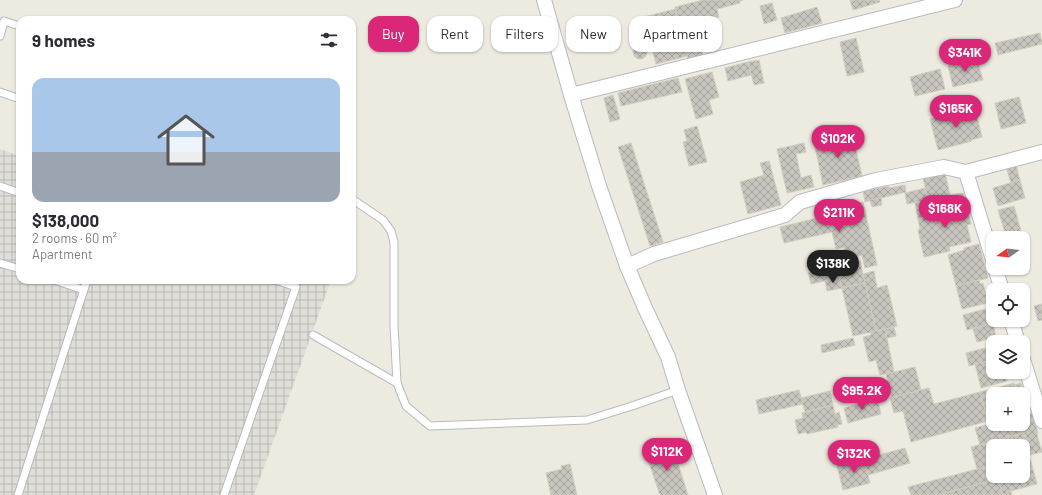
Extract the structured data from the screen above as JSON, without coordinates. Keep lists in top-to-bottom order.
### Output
{
  "north": "left",
  "page": {
    "chip": [
      "Buy",
      "Rent",
      "Filters",
      "New",
      "Apartment"
    ],
    "heading": "9 homes",
    "price": [
      "$341K",
      "$165K",
      "$102K",
      "$168K",
      "$211K",
      "$138K",
      "$95.2K",
      "$112K",
      "$132K"
    ],
    "list": [
      {
        "name": "$138,000",
        "note": "2 rooms · 60 m² · Apartment"
      }
    ],
    "map_buttons": ["+", "−"]
  }
}
